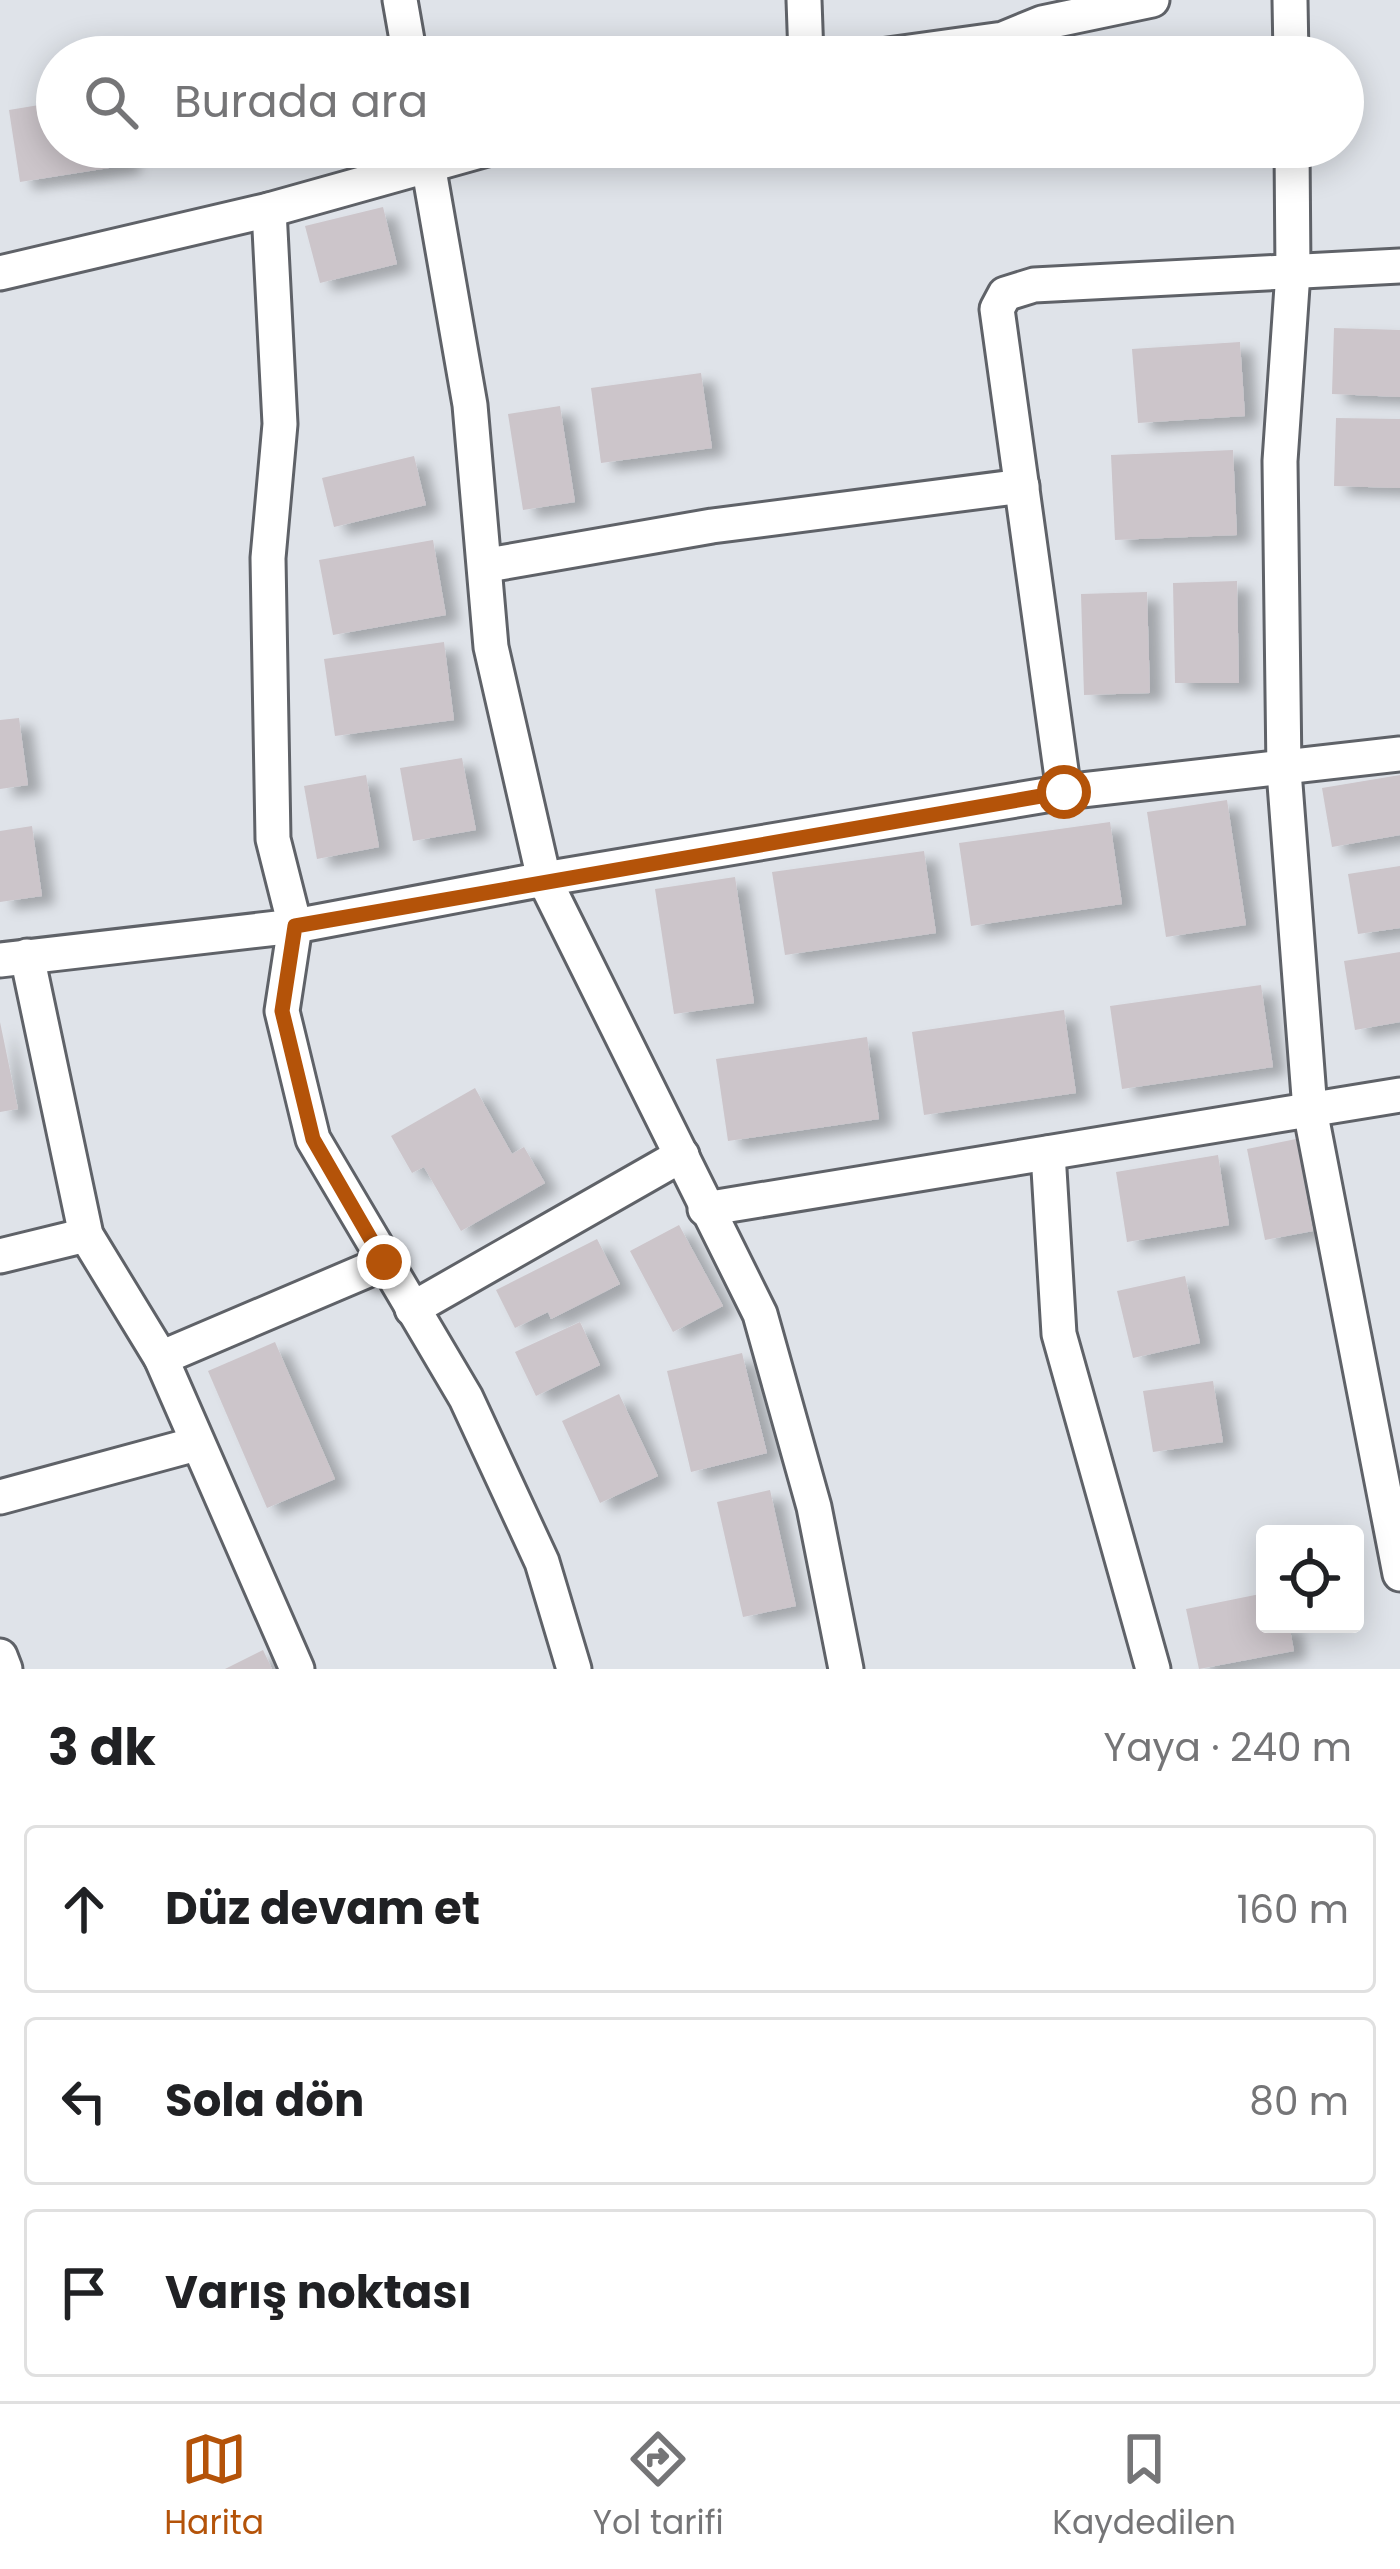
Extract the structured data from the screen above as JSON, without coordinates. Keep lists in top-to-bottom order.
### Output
{
  "page": {
    "search": "Burada ara",
    "heading": ["3 dk", "Yaya · 240 m"],
    "list": [
      ["Düz devam et", "160 m"],
      ["Sola dön", "80 m"],
      "Varış noktası"
    ],
    "nav": ["Harita", "Yol tarifi", "Kaydedilen"]
  }
}
